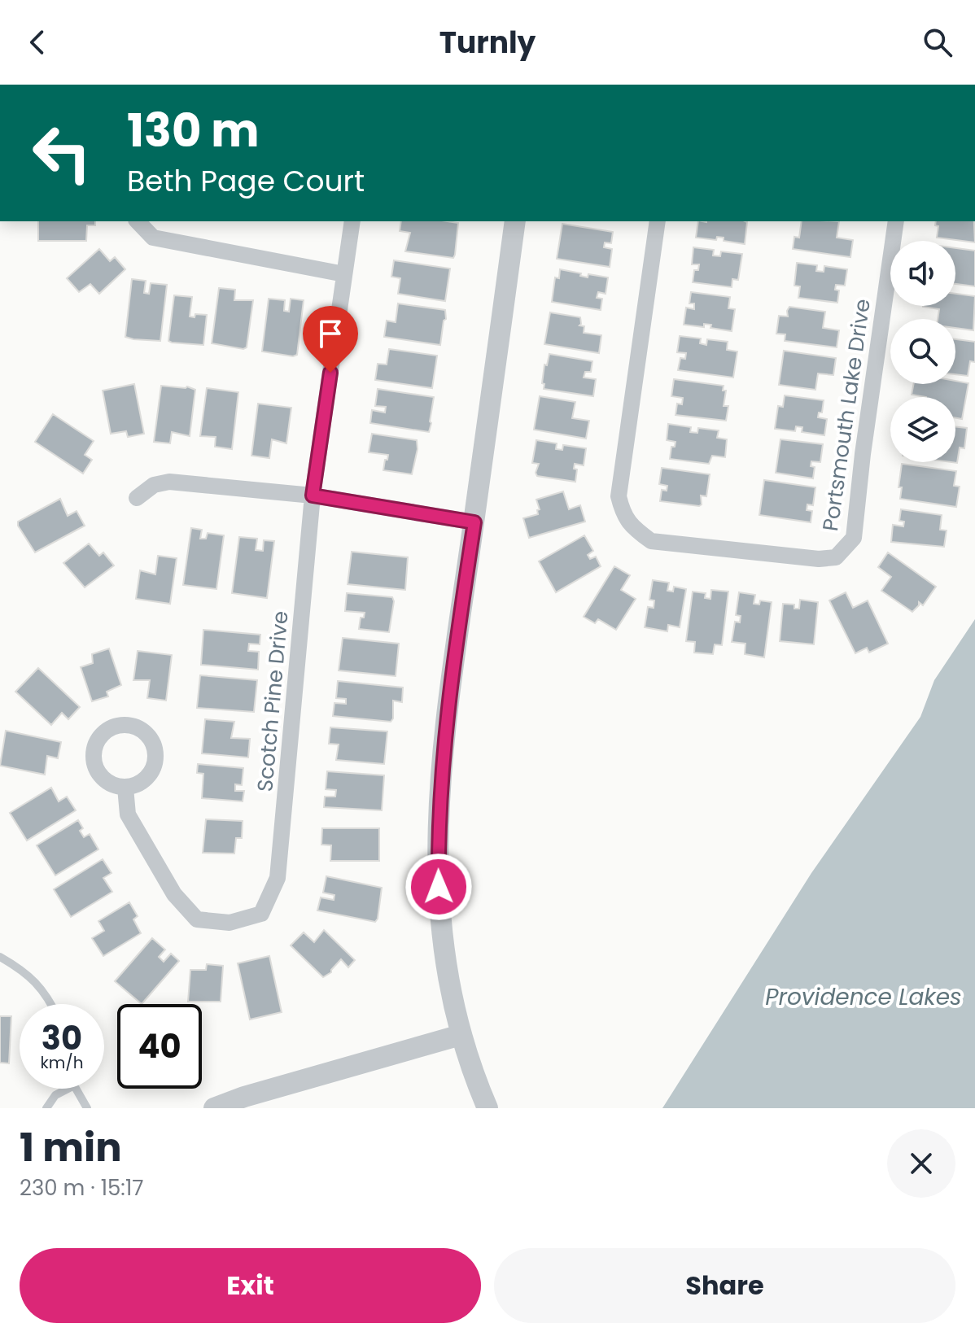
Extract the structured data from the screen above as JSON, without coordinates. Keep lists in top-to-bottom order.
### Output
{
  "streets": {
    "street": ["Portsmouth Lake Drive", "Scotch Pine Drive"]
  },
  "water": ["Providence Lakes"],
  "page": {
    "header": "Turnly",
    "turn": ["130 m", "Beth Page Court"],
    "speed": "30 km/h",
    "limit": "40",
    "heading": ["1 min", "230 m · 15:17"],
    "buttons": ["Exit", "Share"]
  }
}
